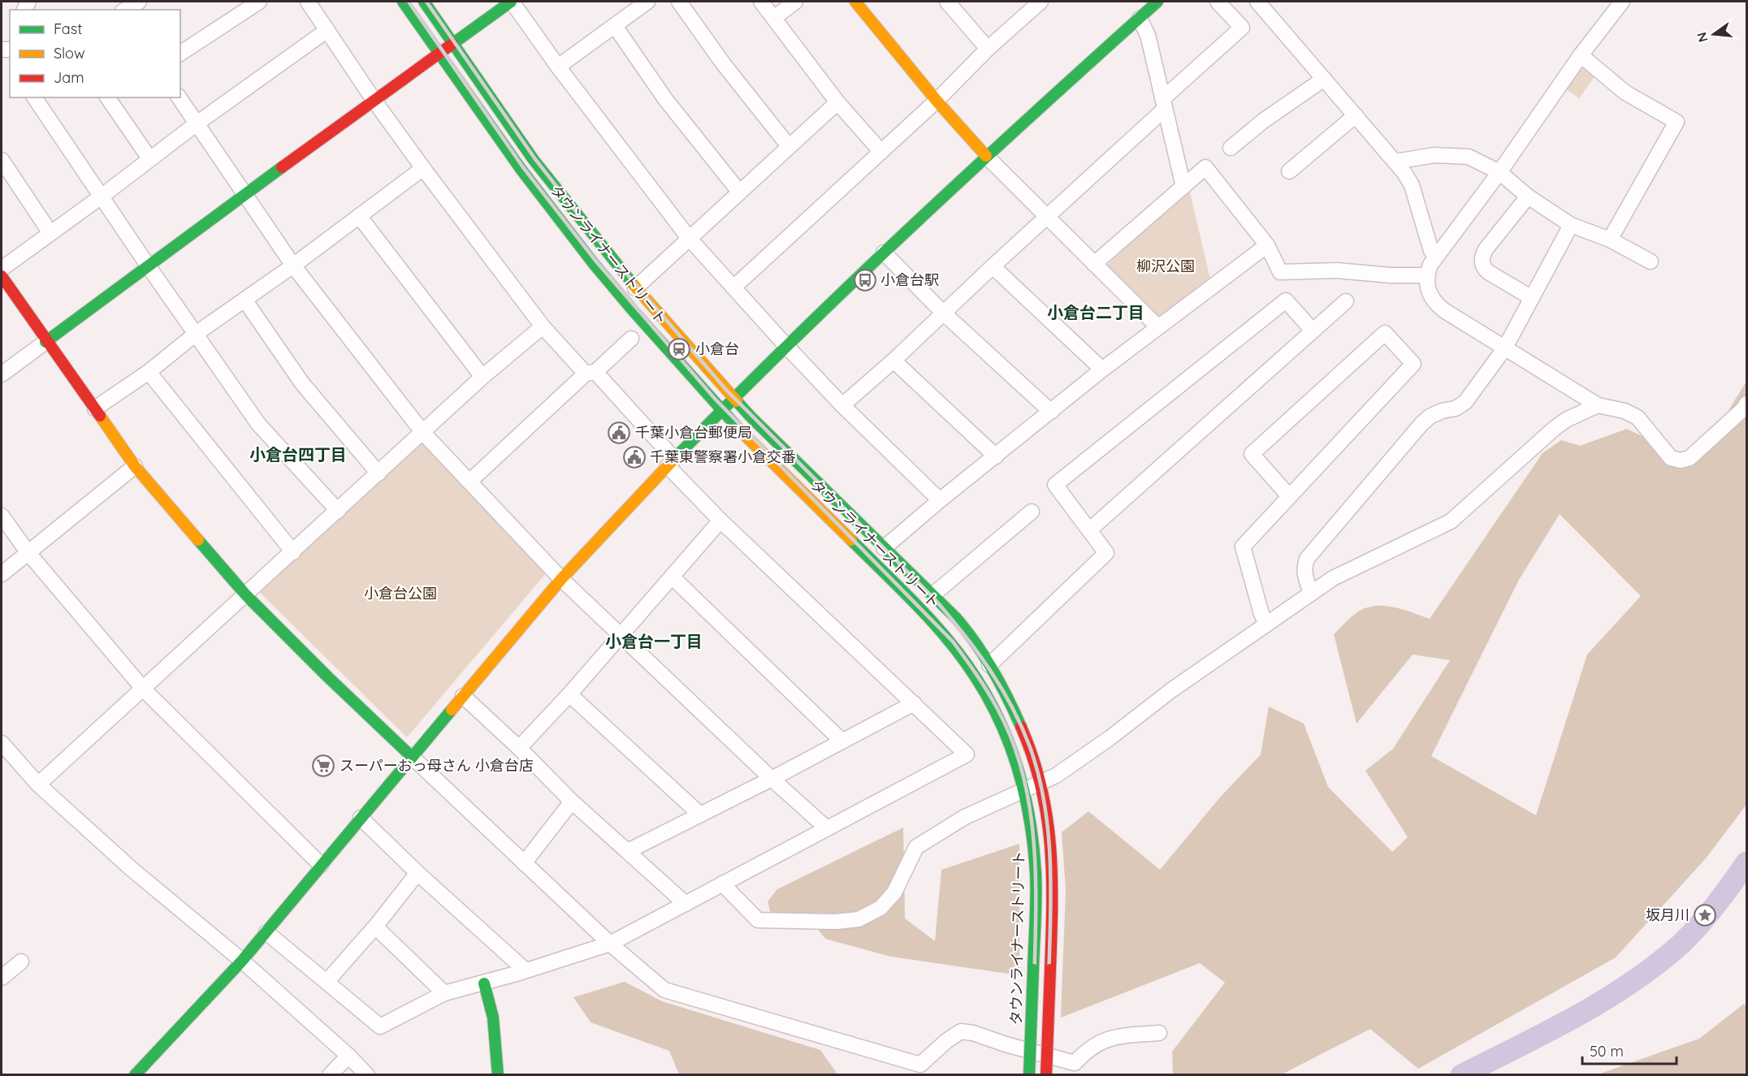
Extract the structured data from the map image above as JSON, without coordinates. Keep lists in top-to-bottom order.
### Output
{
  "streets": {
    "street": ["タウンライナーストリート"]
  },
  "districts": ["小倉台二丁目", "小倉台四丁目", "小倉台一丁目"],
  "parks": ["柳沢公園", "小倉台公園"],
  "places": {
    "bus stop": ["小倉台駅"],
    "station": ["小倉台"],
    "public building": ["千葉小倉台郵便局", "千葉東警察署小倉交番"],
    "supermarket": ["スーパーおっ母さん 小倉台店"],
    "place": ["坂月川"]
  },
  "legend": ["Fast", "Slow", "Jam"],
  "scale_bar": "50 m",
  "north": "left"
}
